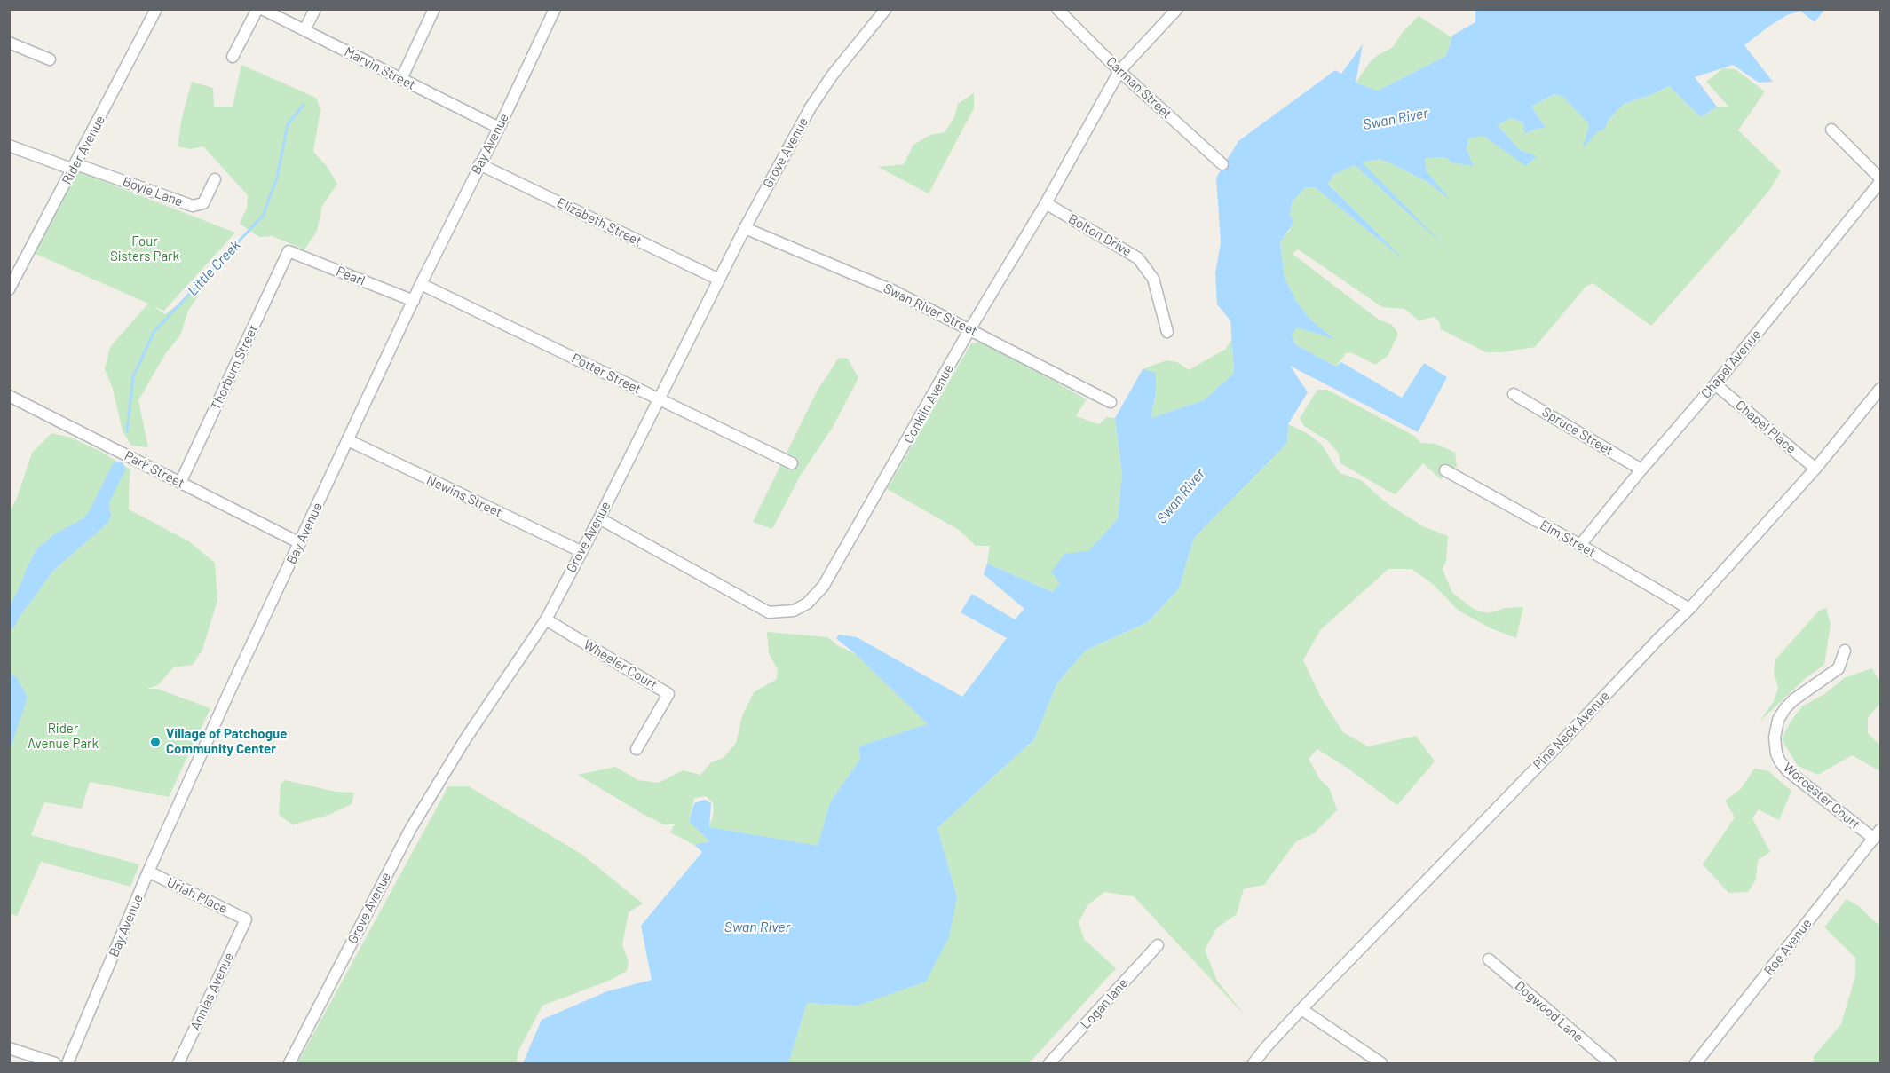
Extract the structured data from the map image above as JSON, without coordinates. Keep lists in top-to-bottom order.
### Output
{
  "streets": {
    "street": [
      "Marvin Street",
      "Carman Street",
      "Bay Avenue",
      "Rider Avenue",
      "Grove Avenue",
      "Boyle Lane",
      "Elizabeth Street",
      "Bolton Drive",
      "Pearl",
      "Swan River Street",
      "Chapel Avenue",
      "Thorburn Street",
      "Potter Street",
      "Conklin Avenue",
      "Chapel Place",
      "Spruce Street",
      "Park Street",
      "Newins Street",
      "Elm Street",
      "Wheeler Court",
      "Pine Neck Avenue",
      "Worcester Court",
      "Uriah Place",
      "Roe Avenue",
      "Annias Avenue",
      "Logan lane",
      "Dogwood Lane"
    ]
  },
  "crossings": [
    ["Marvin Street", "Bay Avenue"],
    ["Carman Street", "Conklin Avenue"],
    ["Bay Avenue", "Elizabeth Street"],
    ["Bay Avenue", "Pearl"],
    ["Bay Avenue", "Potter Street"],
    ["Bay Avenue", "Park Street"],
    ["Bay Avenue", "Newins Street"],
    ["Bay Avenue", "Uriah Place"],
    ["Rider Avenue", "Boyle Lane"],
    ["Grove Avenue", "Elizabeth Street"],
    ["Grove Avenue", "Swan River Street"],
    ["Grove Avenue", "Potter Street"],
    ["Grove Avenue", "Conklin Avenue"],
    ["Grove Avenue", "Newins Street"],
    ["Grove Avenue", "Wheeler Court"],
    ["Bolton Drive", "Conklin Avenue"],
    ["Pearl", "Thorburn Street"],
    ["Swan River Street", "Conklin Avenue"],
    ["Chapel Avenue", "Chapel Place"],
    ["Chapel Avenue", "Spruce Street"],
    ["Chapel Avenue", "Elm Street"],
    ["Thorburn Street", "Park Street"],
    ["Chapel Place", "Pine Neck Avenue"],
    ["Elm Street", "Pine Neck Avenue"],
    ["Worcester Court", "Roe Avenue"],
    ["Uriah Place", "Annias Avenue"]
  ],
  "water": ["Swan River", "Little Creek"],
  "parks": ["Four Sisters Park", "Rider Avenue Park"],
  "places": ["Village of Patchogue Community Center"]
}
